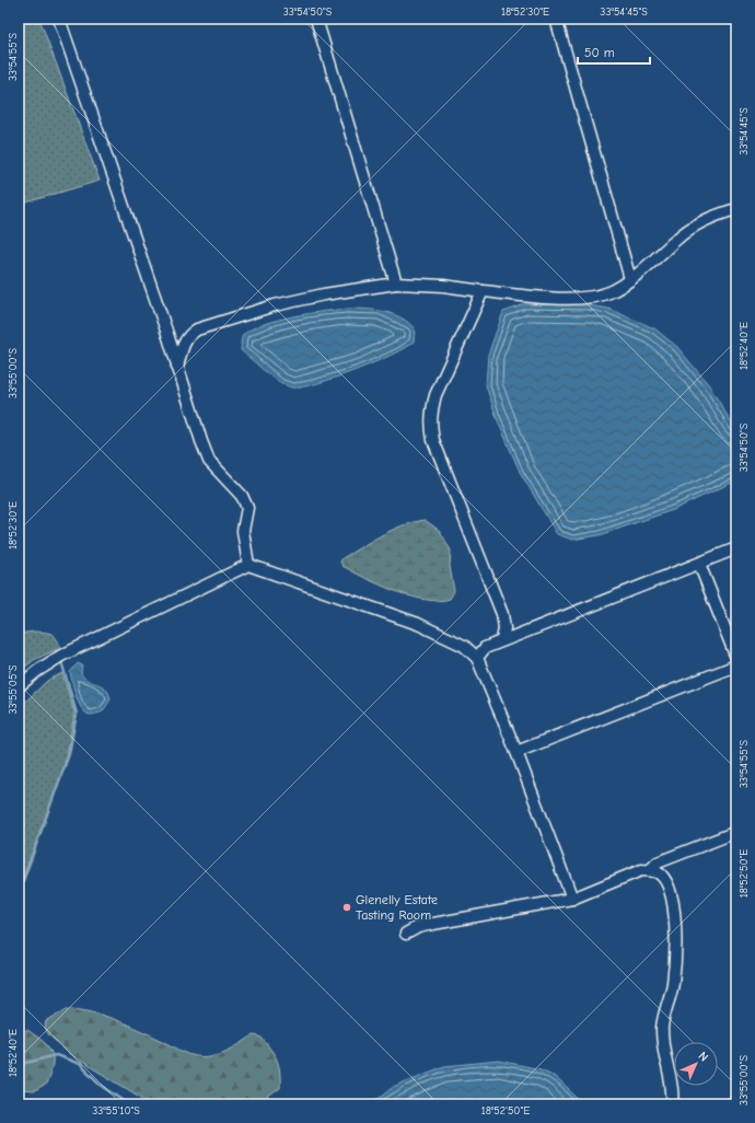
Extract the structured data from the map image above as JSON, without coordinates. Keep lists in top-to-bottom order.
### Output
{
  "places": ["Glenelly Estate Tasting Room"],
  "scale_bar": "50 m",
  "north": "top right",
  "coordinates": [
    "33°54'50\"S",
    "18°52'30\"E",
    "33°54'45\"S",
    "33°54'55\"S",
    "18°52'40\"E",
    "33°55'00\"S",
    "33°55'05\"S",
    "18°52'50\"E",
    "33°55'10\"S"
  ]
}
